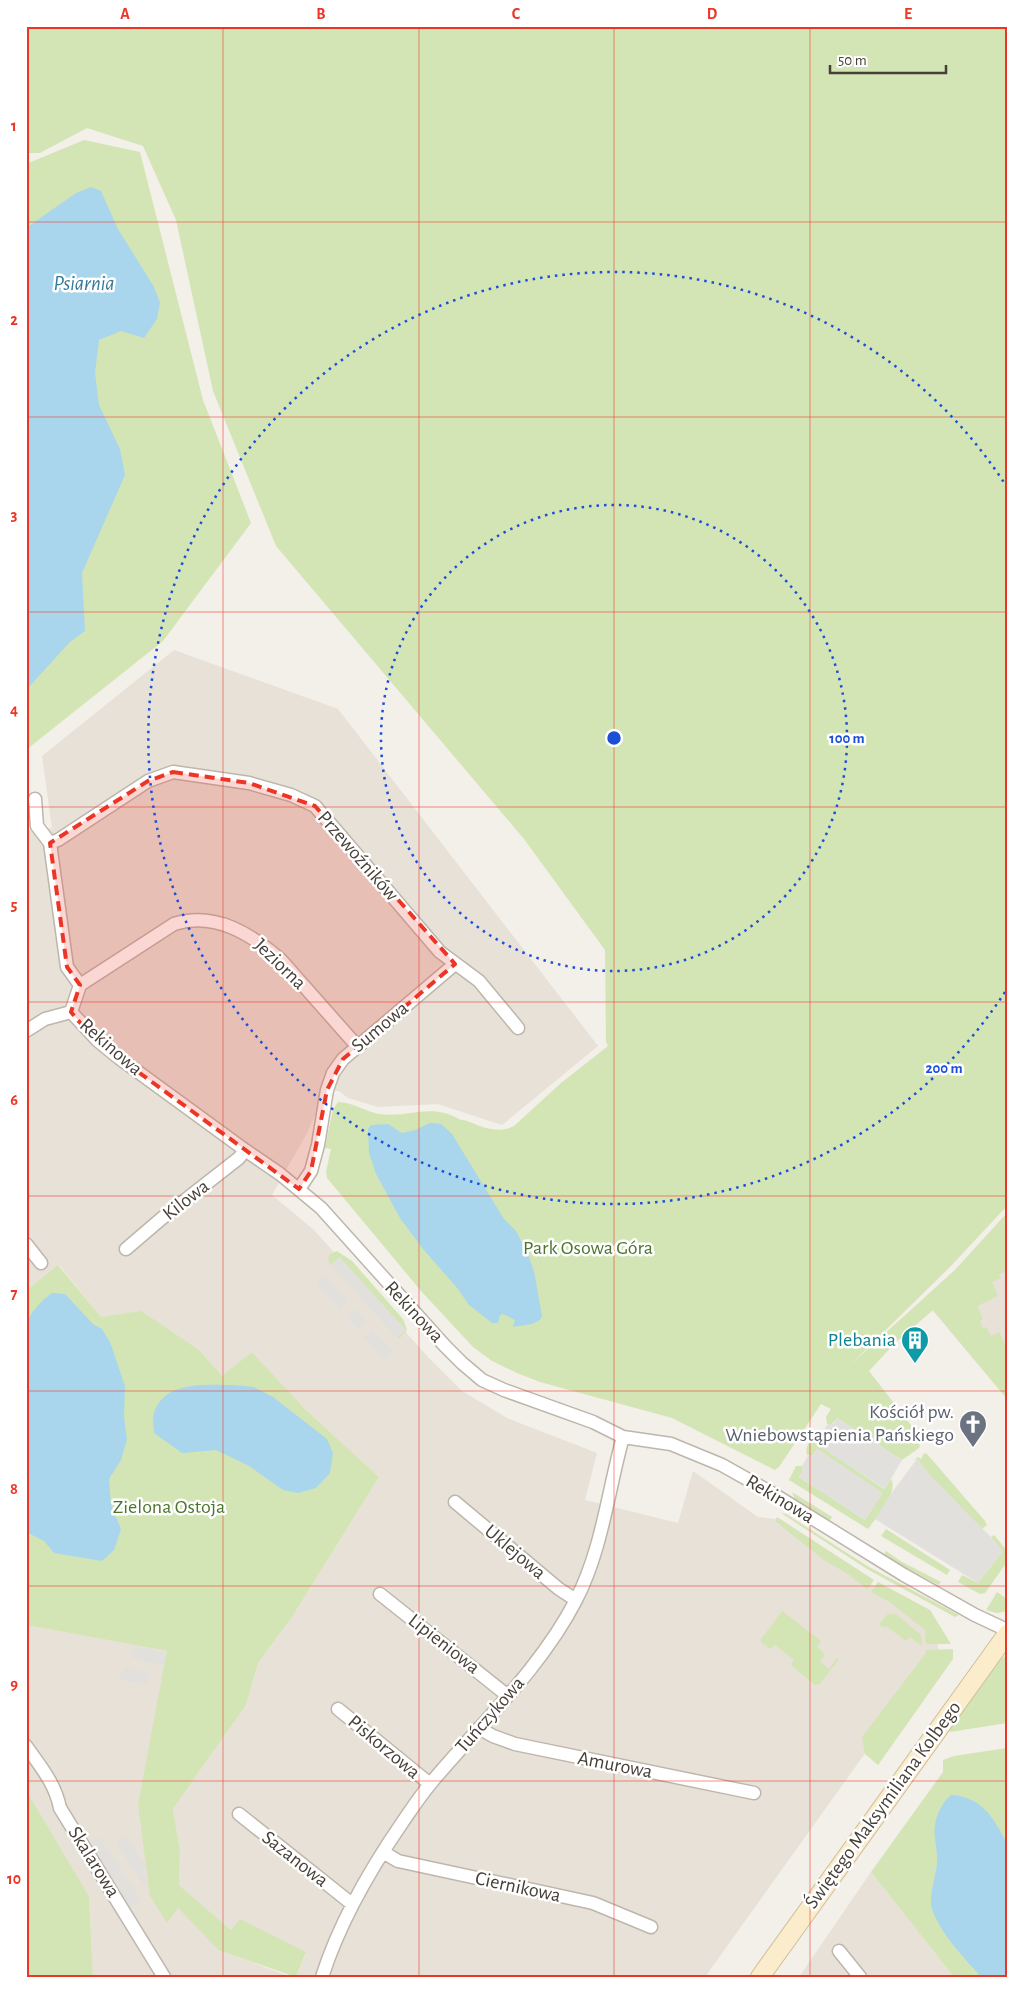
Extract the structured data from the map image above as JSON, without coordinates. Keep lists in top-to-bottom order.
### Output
{
  "streets": {
    "main road": ["Świętego Maksymiliana Kolbego"],
    "street": [
      "Przewoźników",
      "Jeziorna",
      "Sumowa",
      "Rekinowa",
      "Kilowa",
      "Uklejowa",
      "Lipieniowa",
      "Tuńczykowa",
      "Piskorzowa",
      "Amurowa",
      "Sazanowa",
      "Skalarowa",
      "Ciernikowa"
    ]
  },
  "crossings": [
    ["Przewoźników", "Sumowa"],
    ["Przewoźników", "Rekinowa"],
    ["Jeziorna", "Sumowa"],
    ["Jeziorna", "Rekinowa"],
    ["Sumowa", "Rekinowa"],
    ["Rekinowa", "Kilowa"],
    ["Rekinowa", "Tuńczykowa"],
    ["Rekinowa", "Świętego Maksymiliana Kolbego"],
    ["Uklejowa", "Tuńczykowa"],
    ["Lipieniowa", "Tuńczykowa"],
    ["Tuńczykowa", "Piskorzowa"],
    ["Tuńczykowa", "Amurowa"],
    ["Tuńczykowa", "Sazanowa"],
    ["Tuńczykowa", "Ciernikowa"]
  ],
  "water": ["Psiarnia"],
  "parks": ["Park Osowa Góra", "Zielona Ostoja"],
  "places": {
    "building": ["Plebania"],
    "church": ["Kościół pw. Wniebowstąpienia Pańskiego"]
  },
  "scale_bar": "50 m",
  "grid": {
    "columns": [
      "A",
      "B",
      "C",
      "D",
      "E"
    ],
    "rows": [
      "1",
      "2",
      "3",
      "4",
      "5",
      "6",
      "7",
      "8",
      "9",
      "10"
    ]
  },
  "rings": ["100 m", "200 m"]
}
